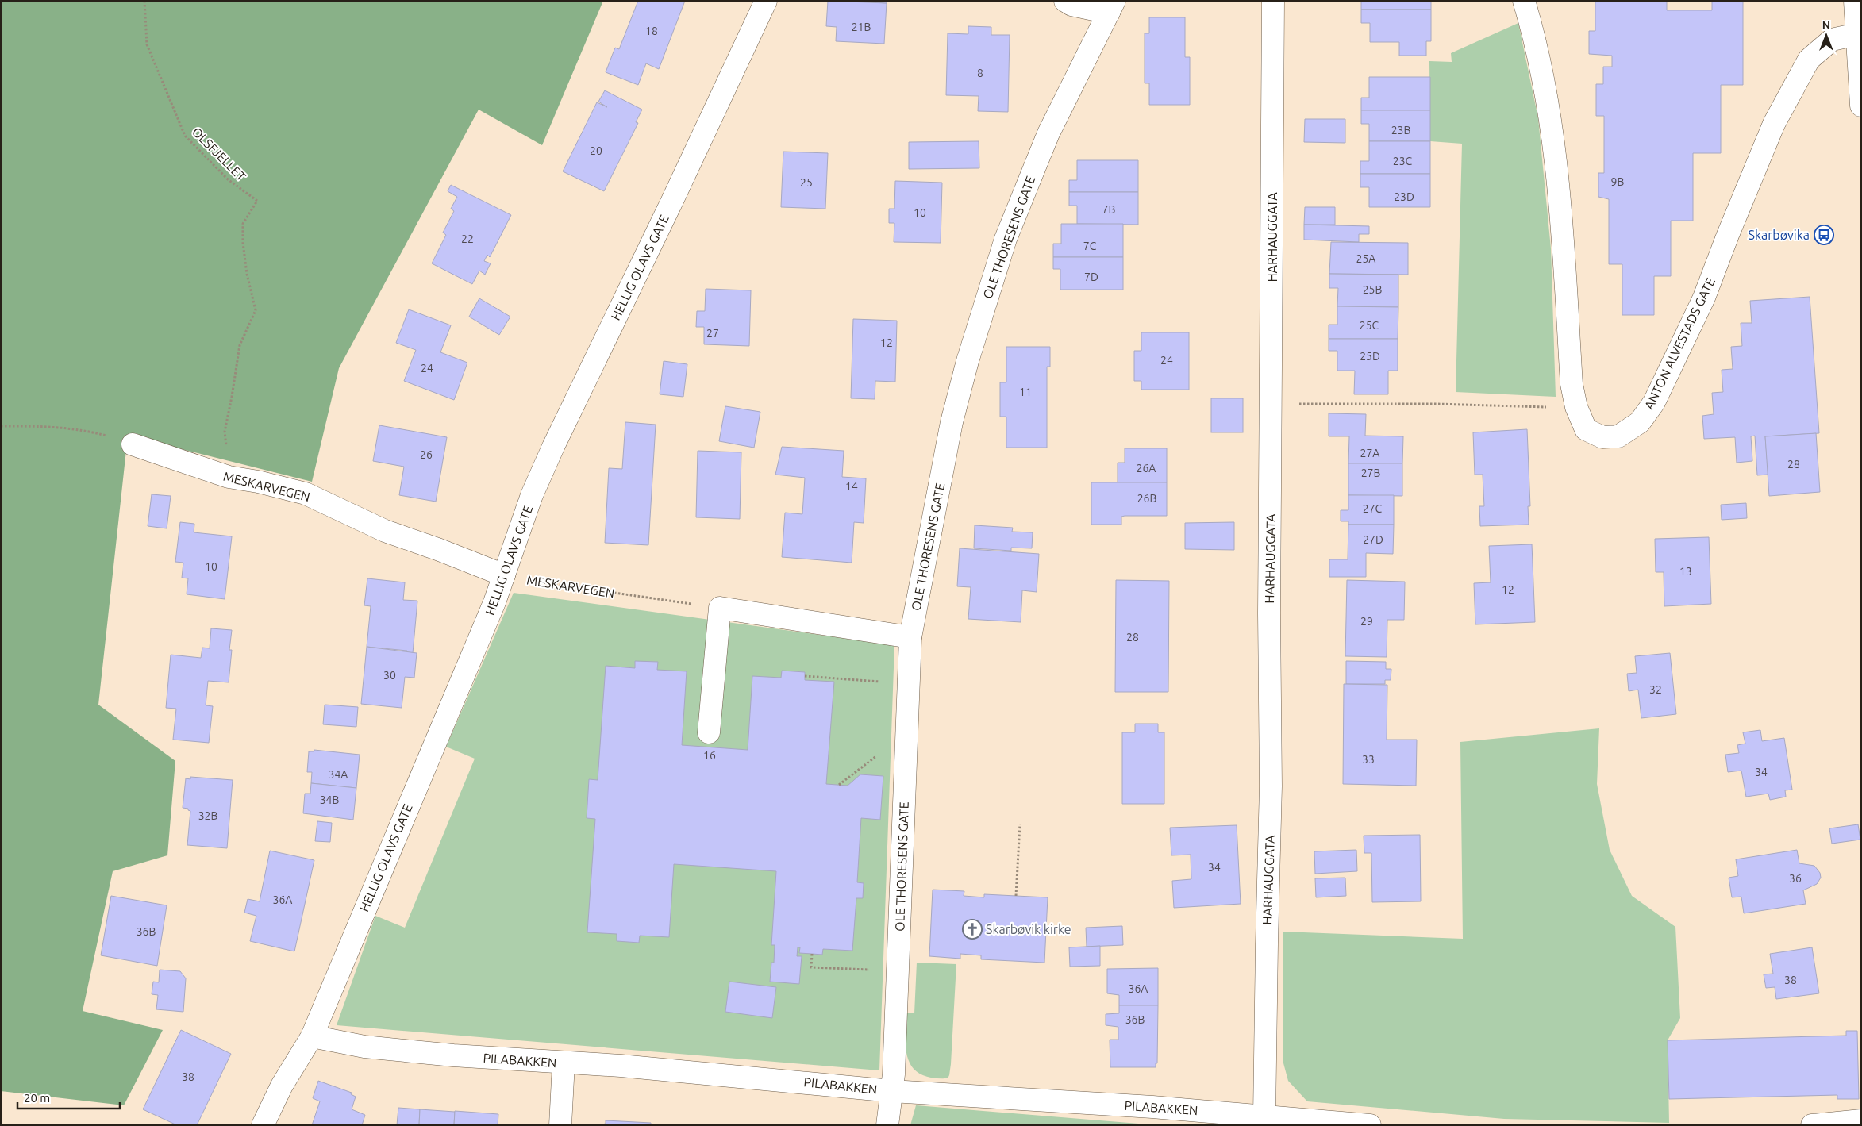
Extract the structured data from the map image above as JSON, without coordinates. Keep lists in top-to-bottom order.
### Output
{
  "streets": {
    "street": [
      "OLE THORESENS GATE",
      "HARHAUGGATA",
      "HELLIG OLAVS GATE",
      "ANTON ALVESTADS GATE",
      "MESKARVEGEN",
      "PILABAKKEN"
    ],
    "path": ["OLSFJELLET"]
  },
  "crossings": [
    ["OLSFJELLET", "MESKARVEGEN"],
    ["OLE THORESENS GATE", "PILABAKKEN"],
    ["HARHAUGGATA", "PILABAKKEN"],
    ["HELLIG OLAVS GATE", "MESKARVEGEN"],
    ["HELLIG OLAVS GATE", "PILABAKKEN"]
  ],
  "places": {
    "bus stop": ["Skarbøvika"],
    "church": ["Skarbøvik kirke"]
  },
  "house_numbers": [
    "21B",
    "18",
    "8",
    "23B",
    "20",
    "23C",
    "9B",
    "25",
    "23D",
    "7B",
    "10",
    "22",
    "7C",
    "25A",
    "7D",
    "25B",
    "25C",
    "27",
    "12",
    "25D",
    "24",
    "24",
    "11",
    "27A",
    "26",
    "28",
    "26A",
    "27B",
    "14",
    "26B",
    "27C",
    "27D",
    "10",
    "13",
    "12",
    "29",
    "28",
    "30",
    "32",
    "16",
    "33",
    "34",
    "34A",
    "34B",
    "32B",
    "34",
    "36",
    "36A",
    "36B",
    "38",
    "36A",
    "36B",
    "38"
  ],
  "scale_bar": "20 m",
  "north": "top"
}
